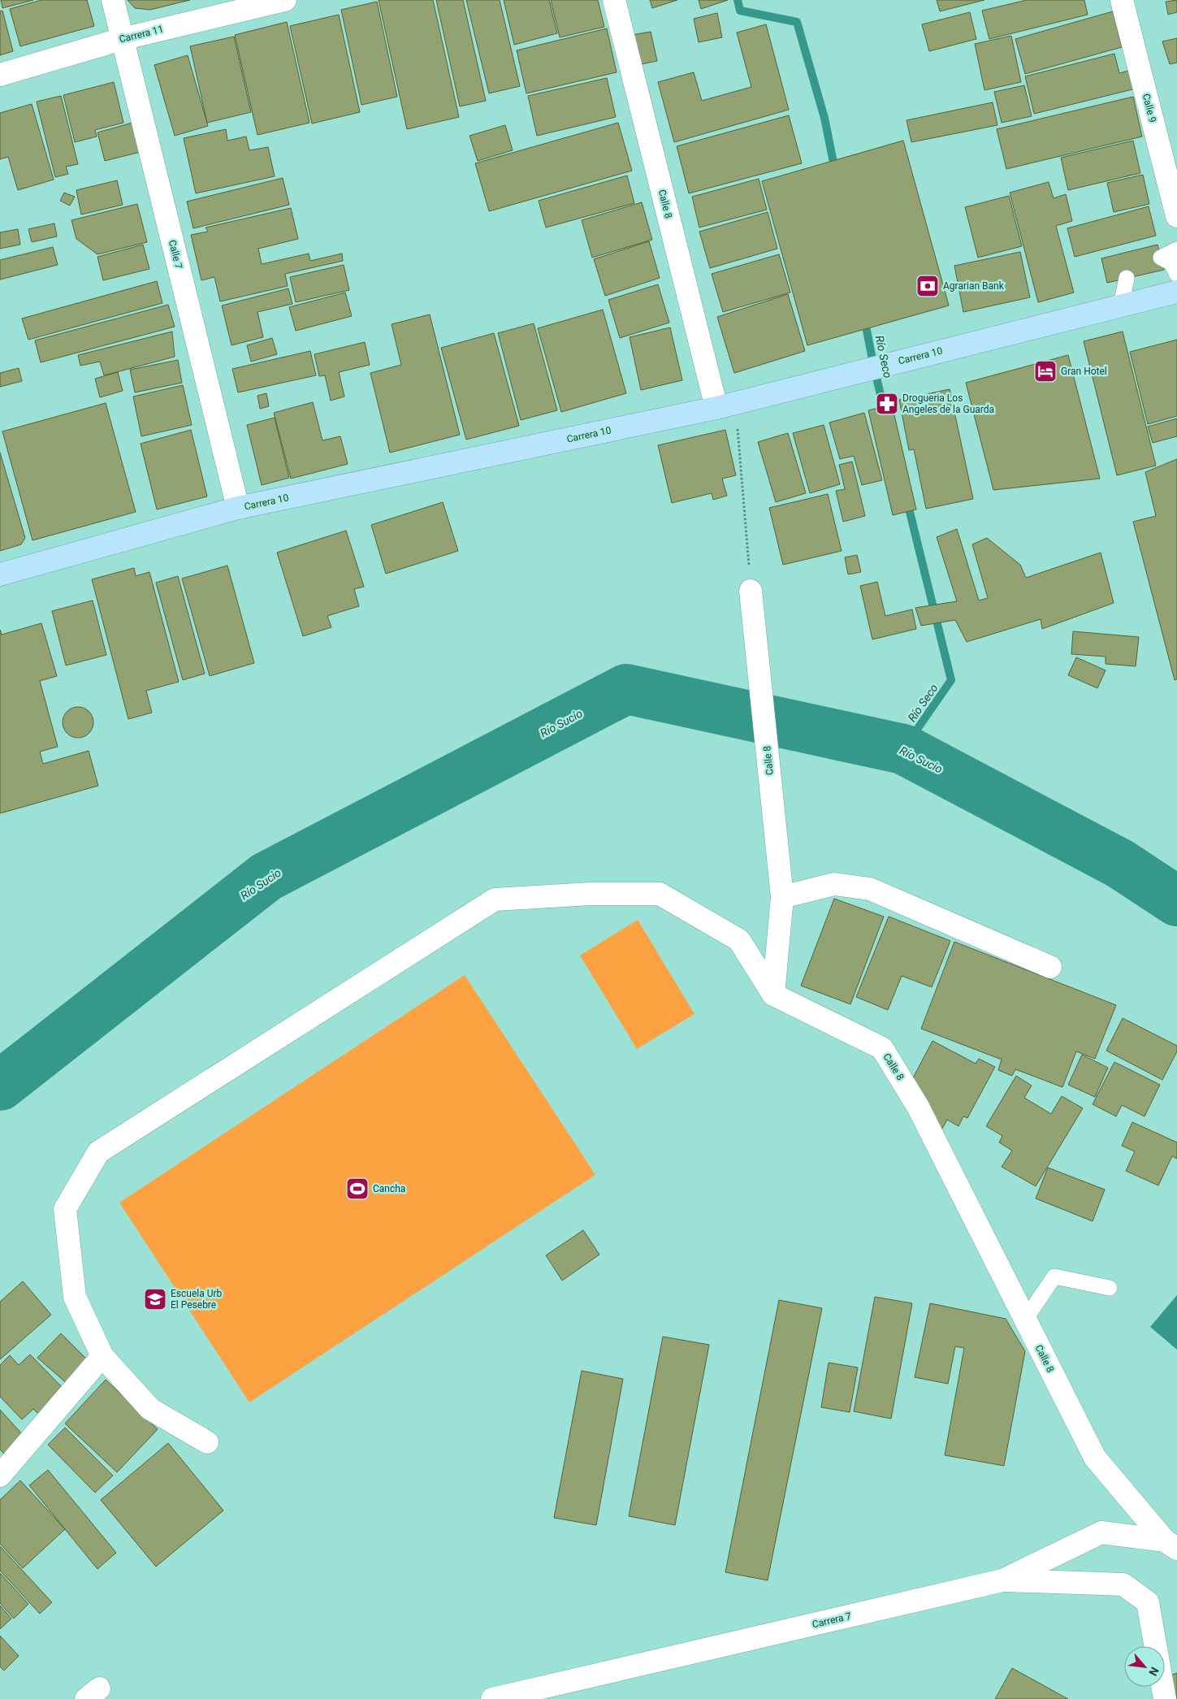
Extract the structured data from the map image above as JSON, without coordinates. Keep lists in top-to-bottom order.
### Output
{
  "streets": {
    "main road": ["Carrera 10"],
    "street": [
      "Carrera 11",
      "Calle 9",
      "Calle 8",
      "Calle 7",
      "Carrera 7"
    ]
  },
  "crossings": [
    ["Carrera 11", "Calle 7"],
    ["Calle 8", "Carrera 10"],
    ["Calle 8", "Carrera 7"],
    ["Calle 7", "Carrera 10"]
  ],
  "water": ["Río Seco", "Río Sucio"],
  "places": {
    "bank": ["Agrarian Bank"],
    "hotel": ["Gran Hotel"],
    "pharmacy": ["Drogueria Los Angeles de la Guarda"],
    "sports": ["Cancha"],
    "school or university": ["Escuela Urb El Pesebre"]
  },
  "north": "bottom right"
}
